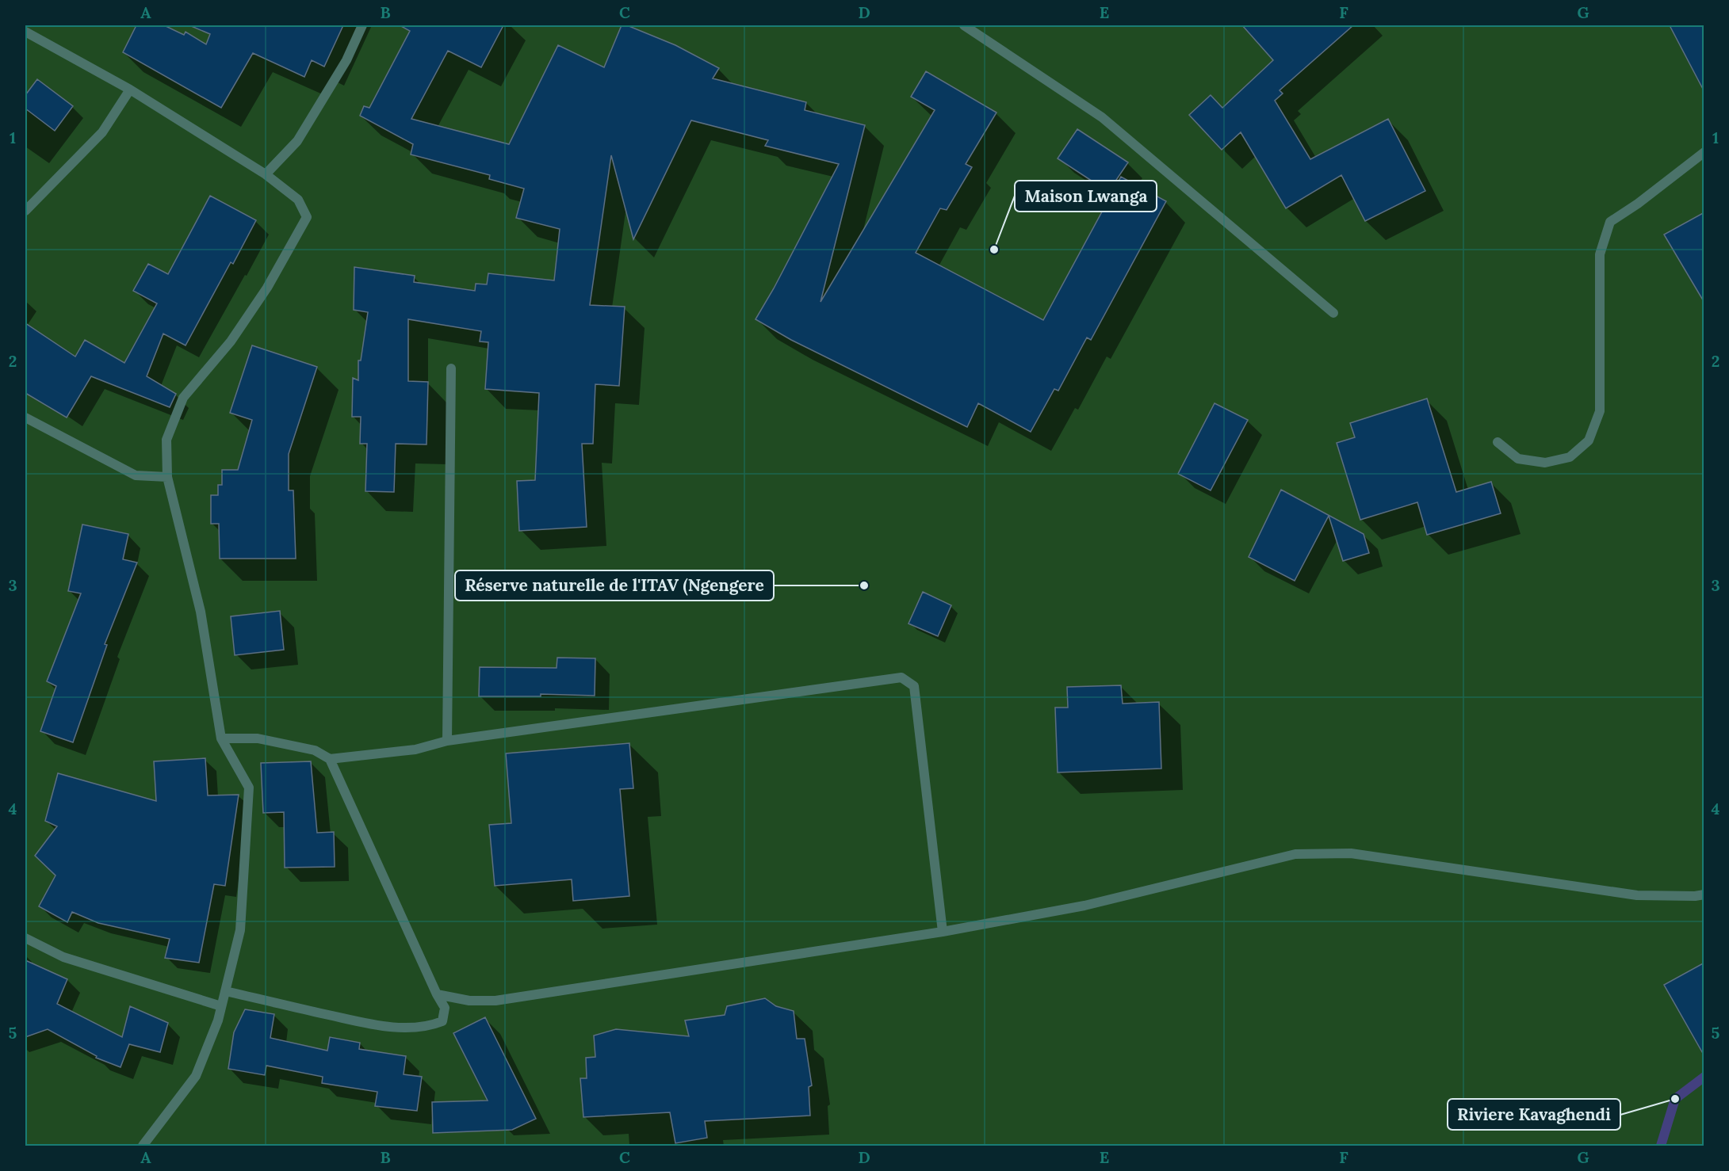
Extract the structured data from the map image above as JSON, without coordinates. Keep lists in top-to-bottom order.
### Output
{
  "places": ["Maison Lwanga", "Réserve naturelle de l'ITAV (Ngengere", "Riviere Kavaghendi"],
  "grid": {
    "columns": [
      "A",
      "B",
      "C",
      "D",
      "E",
      "F",
      "G"
    ],
    "rows": [
      "1",
      "2",
      "3",
      "4",
      "5"
    ]
  }
}
